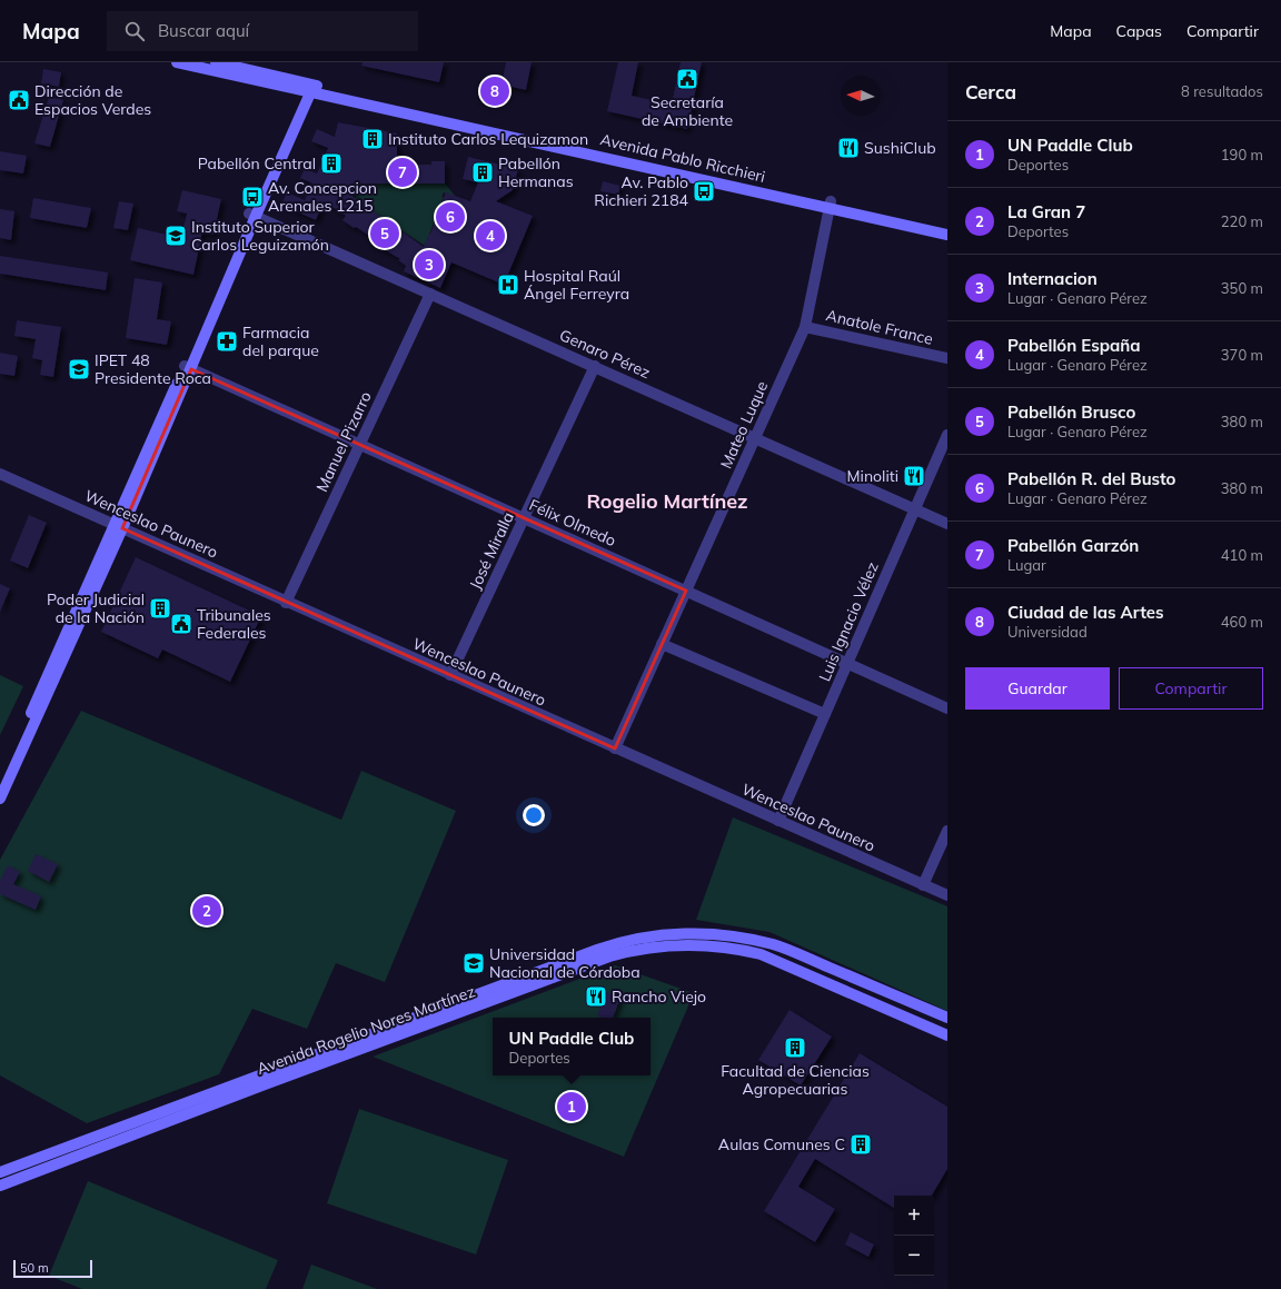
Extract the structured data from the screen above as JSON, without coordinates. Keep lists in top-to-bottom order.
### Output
{
  "streets": {
    "main road": ["Avenida Pablo Ricchieri", "Avenida Rogelio Nores Martínez"],
    "street": [
      "Anatole France",
      "Genaro Pérez",
      "Mateo Luque",
      "Manuel Pizarro",
      "Félix Olmedo",
      "Wenceslao Paunero",
      "José Miralla",
      "Luis Ignacio Vélez"
    ]
  },
  "crossings": [
    ["Avenida Pablo Ricchieri", "Mateo Luque"],
    ["Anatole France", "Mateo Luque"],
    ["Genaro Pérez", "Mateo Luque"],
    ["Genaro Pérez", "Manuel Pizarro"],
    ["Genaro Pérez", "José Miralla"],
    ["Genaro Pérez", "Luis Ignacio Vélez"],
    ["Mateo Luque", "Félix Olmedo"],
    ["Mateo Luque", "Wenceslao Paunero"],
    ["Manuel Pizarro", "Félix Olmedo"],
    ["Manuel Pizarro", "Wenceslao Paunero"],
    ["Félix Olmedo", "José Miralla"],
    ["Félix Olmedo", "Luis Ignacio Vélez"],
    ["Wenceslao Paunero", "José Miralla"],
    ["Wenceslao Paunero", "Luis Ignacio Vélez"]
  ],
  "districts": ["Rogelio Martínez"],
  "places": {
    "public building": ["Secretaría de Ambiente", "Dirección de Espacios Verdes", "Tribunales Federales"],
    "building": [
      "Instituto Carlos Lequizamon",
      "Pabellón Central",
      "Pabellón Hermanas",
      "Poder Judicial de la Nación",
      "Facultad de Ciencias Agropecuarias",
      "Aulas Comunes C"
    ],
    "restaurant": ["SushiClub", "Minoliti", "Rancho Viejo"],
    "bus stop": ["Av. Pablo Richieri 2184", "Av. Concepcion Arenales 1215"],
    "school or university": ["Instituto Superior Carlos Leguizamón", "IPET 48 Presidente Roca", "Universidad Nacional de Córdoba"],
    "hospital": ["Hospital Raúl Ángel Ferreyra"],
    "pharmacy": ["Farmacia del parque"]
  },
  "scale_bar": "50 m",
  "north": "left",
  "page": {
    "header": "Mapa",
    "search": "Buscar aquí",
    "nav": ["Mapa", "Capas", "Compartir"],
    "heading": ["Cerca", "8 resultados"],
    "pins": [
      "8",
      "7",
      "6",
      "5",
      "4",
      "3",
      "2",
      "1"
    ],
    "list": [
      {
        "mark": "1",
        "name": "UN Paddle Club",
        "note": "Deportes",
        "value": "190 m"
      },
      {
        "mark": "2",
        "name": "La Gran 7",
        "note": "Deportes",
        "value": "220 m"
      },
      {
        "mark": "3",
        "name": "Internacion",
        "note": "Lugar · Genaro Pérez",
        "value": "350 m"
      },
      {
        "mark": "4",
        "name": "Pabellón España",
        "note": "Lugar · Genaro Pérez",
        "value": "370 m"
      },
      {
        "mark": "5",
        "name": "Pabellón Brusco",
        "note": "Lugar · Genaro Pérez",
        "value": "380 m"
      },
      {
        "mark": "6",
        "name": "Pabellón R. del Busto",
        "note": "Lugar · Genaro Pérez",
        "value": "380 m"
      },
      {
        "mark": "7",
        "name": "Pabellón Garzón",
        "note": "Lugar",
        "value": "410 m"
      },
      {
        "mark": "8",
        "name": "Ciudad de las Artes",
        "note": "Universidad",
        "value": "460 m"
      }
    ],
    "buttons": ["Guardar", "Compartir"],
    "popup": ["UN Paddle Club", "Deportes"],
    "map_buttons": ["+", "−"],
    "scale": "50 m"
  }
}
